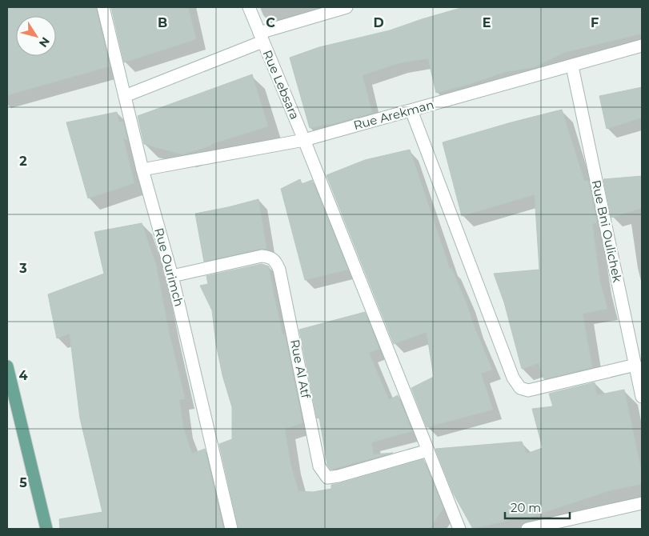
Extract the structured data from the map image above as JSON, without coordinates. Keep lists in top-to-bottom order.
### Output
{
  "streets": {
    "street": [
      "Rue Lebsara",
      "Rue Arekman",
      "Rue Bni Oulichek",
      "Rue Ourimch",
      "Rue Al Atf"
    ]
  },
  "crossings": [
    ["Rue Lebsara", "Rue Arekman"],
    ["Rue Lebsara", "Rue Al Atf"],
    ["Rue Arekman", "Rue Bni Oulichek"],
    ["Rue Arekman", "Rue Ourimch"],
    ["Rue Ourimch", "Rue Al Atf"]
  ],
  "scale_bar": "20 m",
  "north": "bottom right",
  "grid": {
    "columns": [
      "B",
      "C",
      "D",
      "E",
      "F"
    ],
    "rows": [
      "2",
      "3",
      "4",
      "5"
    ]
  }
}
